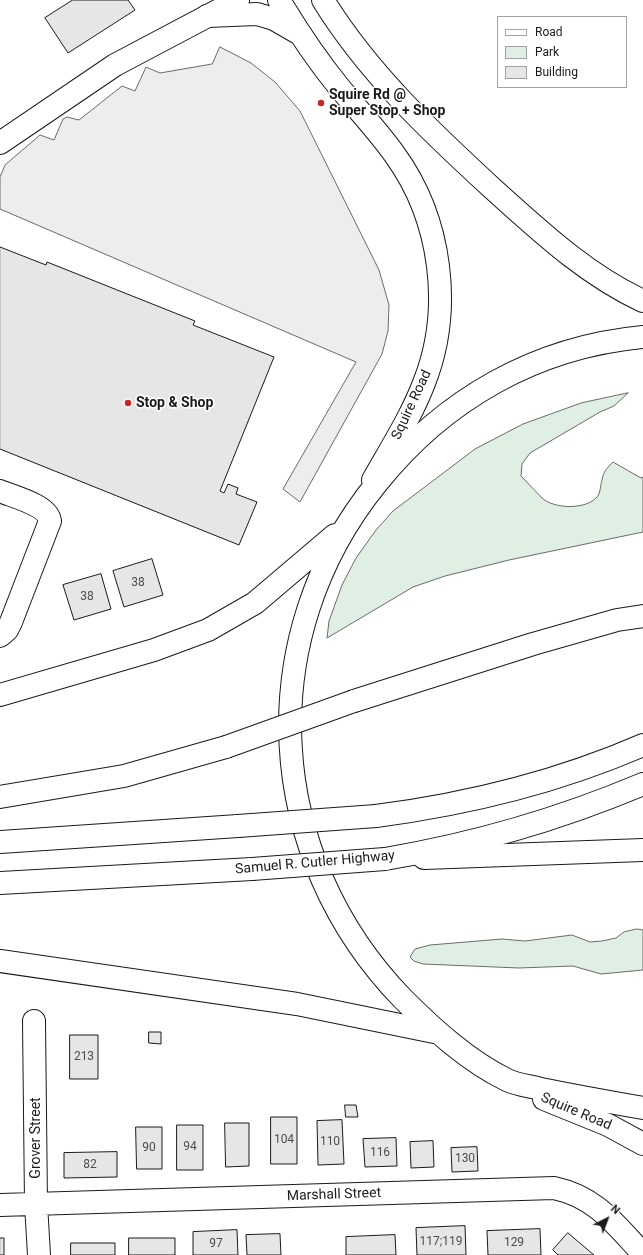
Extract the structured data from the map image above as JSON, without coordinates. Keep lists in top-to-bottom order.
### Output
{
  "streets": {
    "main road": [
      "Squire Road",
      "Samuel R. Cutler Highway",
      "Grover Street",
      "Marshall Street"
    ]
  },
  "crossings": [
    ["Grover Street", "Marshall Street"]
  ],
  "places": ["Squire Rd @ Super Stop + Shop", "Stop & Shop"],
  "house_numbers": [
    "38",
    "38",
    "213",
    "104",
    "110",
    "94",
    "90",
    "116",
    "130",
    "82",
    "117;119",
    "129",
    "97"
  ],
  "legend": ["Road", "Park", "Building"],
  "north": "top right"
}
